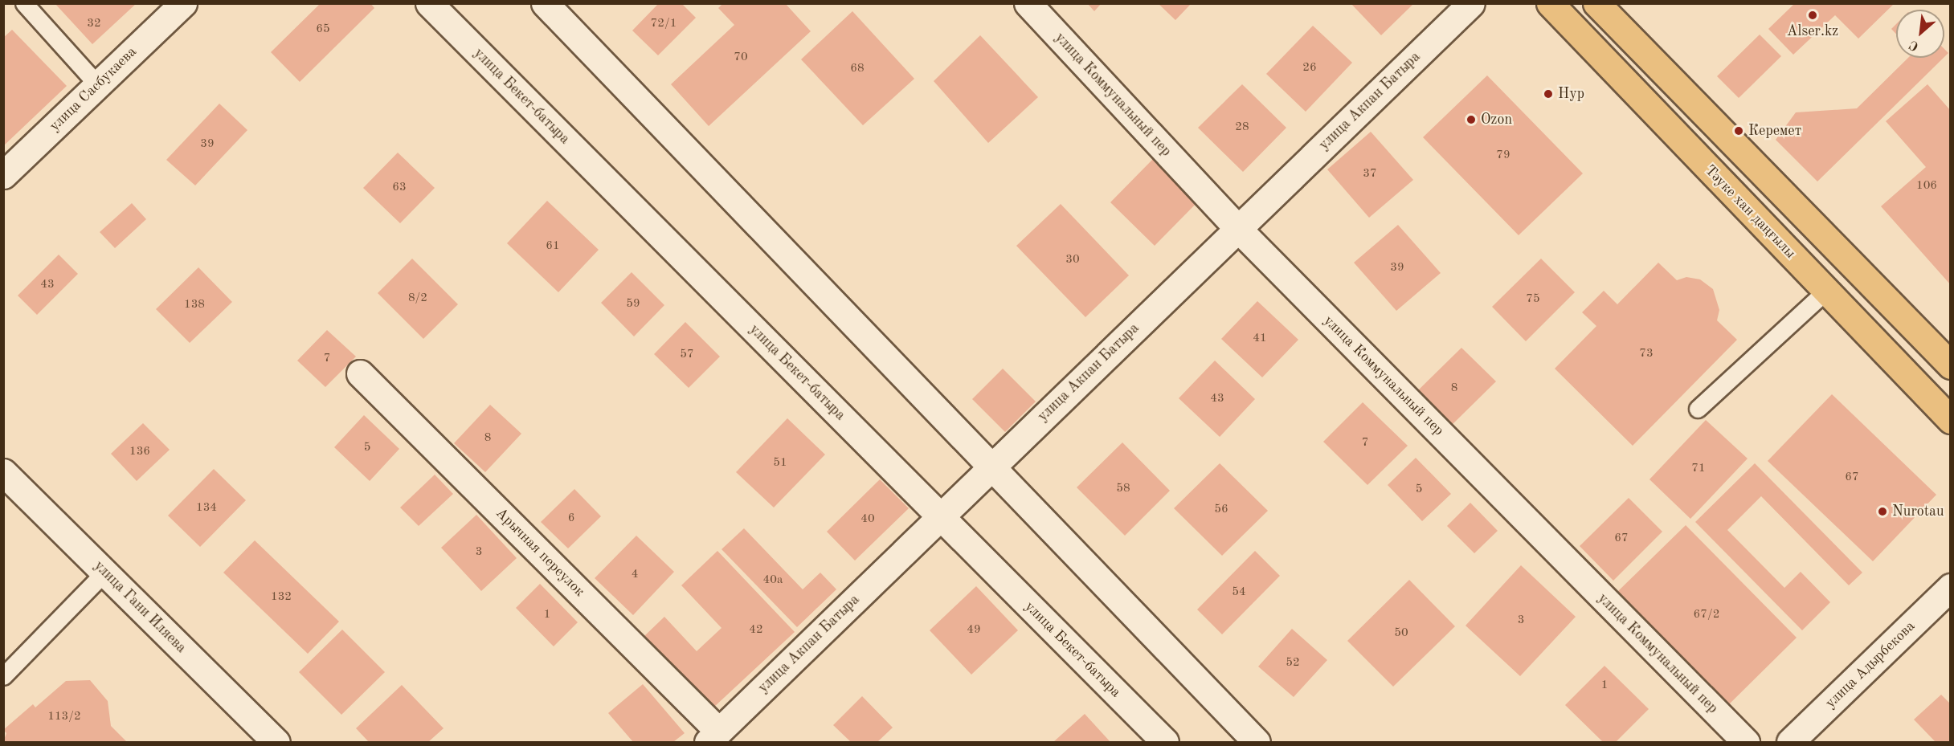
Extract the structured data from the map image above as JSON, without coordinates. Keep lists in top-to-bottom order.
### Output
{
  "streets": {
    "main road": ["Тәуке хан даңғылы"],
    "street": [
      "улица Сасбукаева",
      "улица Коммунальный пер",
      "улица Бекет-батыра",
      "улица Акпан Батыра",
      "Арычная переулок",
      "улица Гани Иляева",
      "улица Адырбекова"
    ]
  },
  "crossings": [
    ["улица Коммунальный пер", "улица Акпан Батыра"],
    ["улица Бекет-батыра", "улица Акпан Батыра"],
    ["улица Акпан Батыра", "Арычная переулок"]
  ],
  "places": [
    "Alser.kz",
    "Нур",
    "Ozon",
    "Керемет",
    "Nurotau"
  ],
  "house_numbers": [
    "32",
    "72/1",
    "65",
    "70",
    "26",
    "68",
    "28",
    "39",
    "79",
    "37",
    "106",
    "63",
    "61",
    "30",
    "39",
    "43",
    "8/2",
    "75",
    "59",
    "138",
    "41",
    "73",
    "57",
    "7",
    "8",
    "43",
    "8",
    "7",
    "5",
    "136",
    "51",
    "71",
    "67",
    "58",
    "5",
    "134",
    "56",
    "6",
    "40",
    "67",
    "3",
    "4",
    "40а",
    "54",
    "132",
    "1",
    "67/2",
    "3",
    "42",
    "49",
    "50",
    "52",
    "1",
    "113/2"
  ],
  "north": "bottom left"
}
